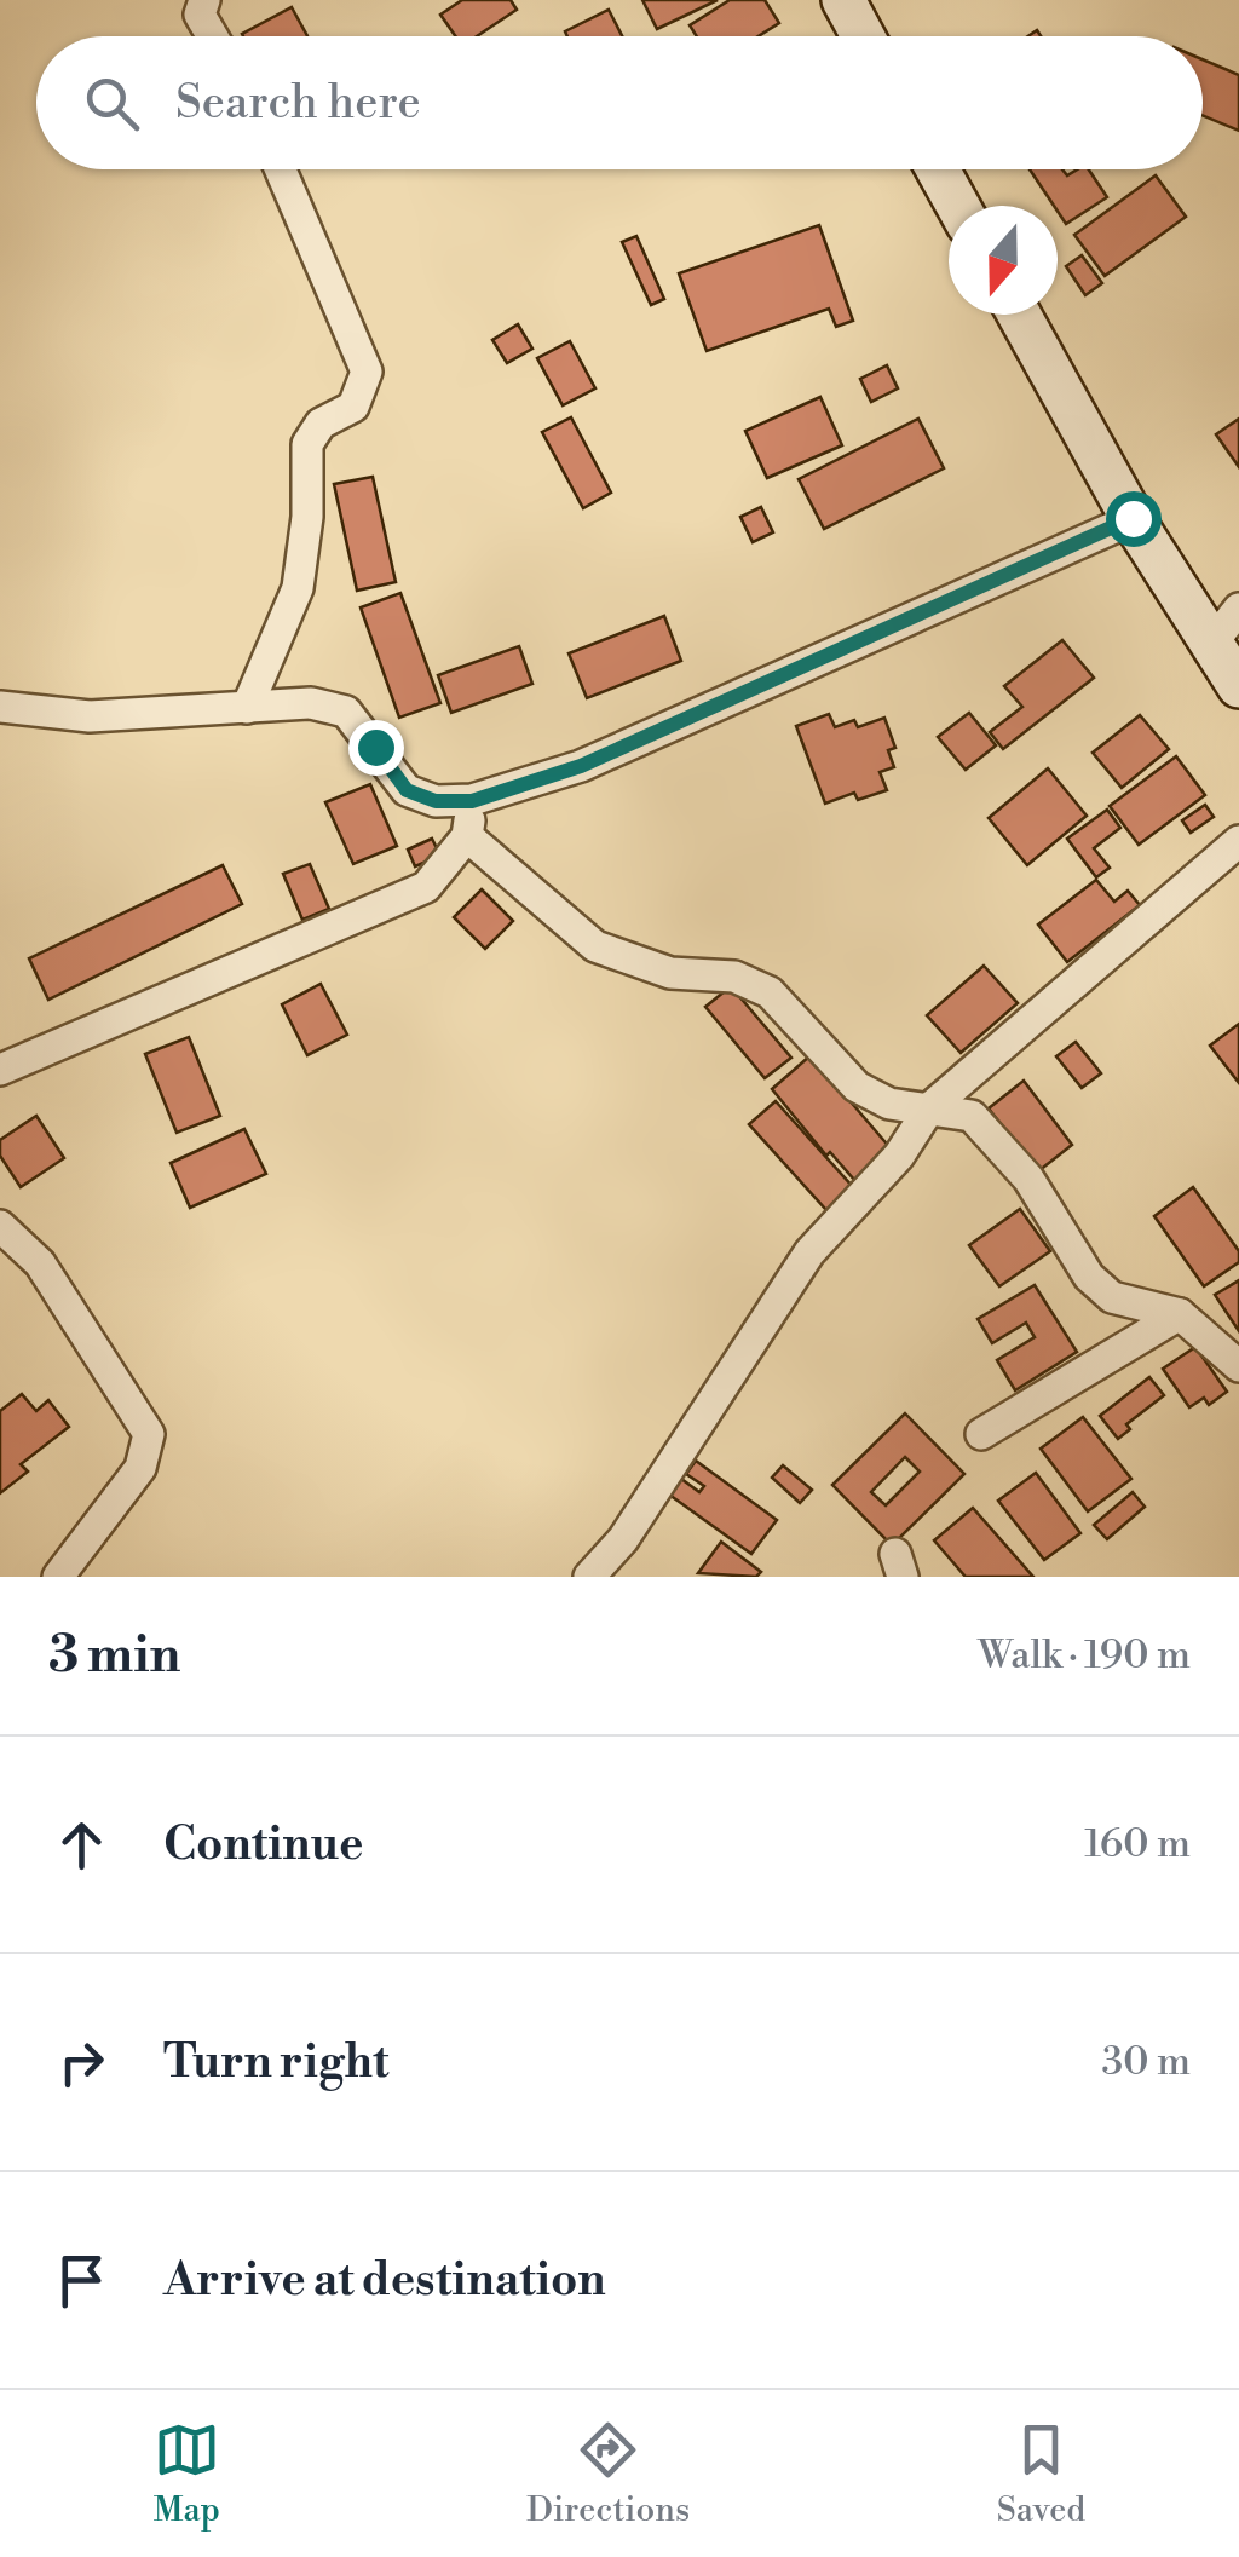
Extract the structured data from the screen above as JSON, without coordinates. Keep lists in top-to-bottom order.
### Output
{
  "north": "bottom",
  "page": {
    "search": "Search here",
    "heading": ["3 min", "Walk · 190 m"],
    "list": [
      ["Continue", "160 m"],
      ["Turn right", "30 m"],
      "Arrive at destination"
    ],
    "nav": ["Map", "Directions", "Saved"]
  }
}
